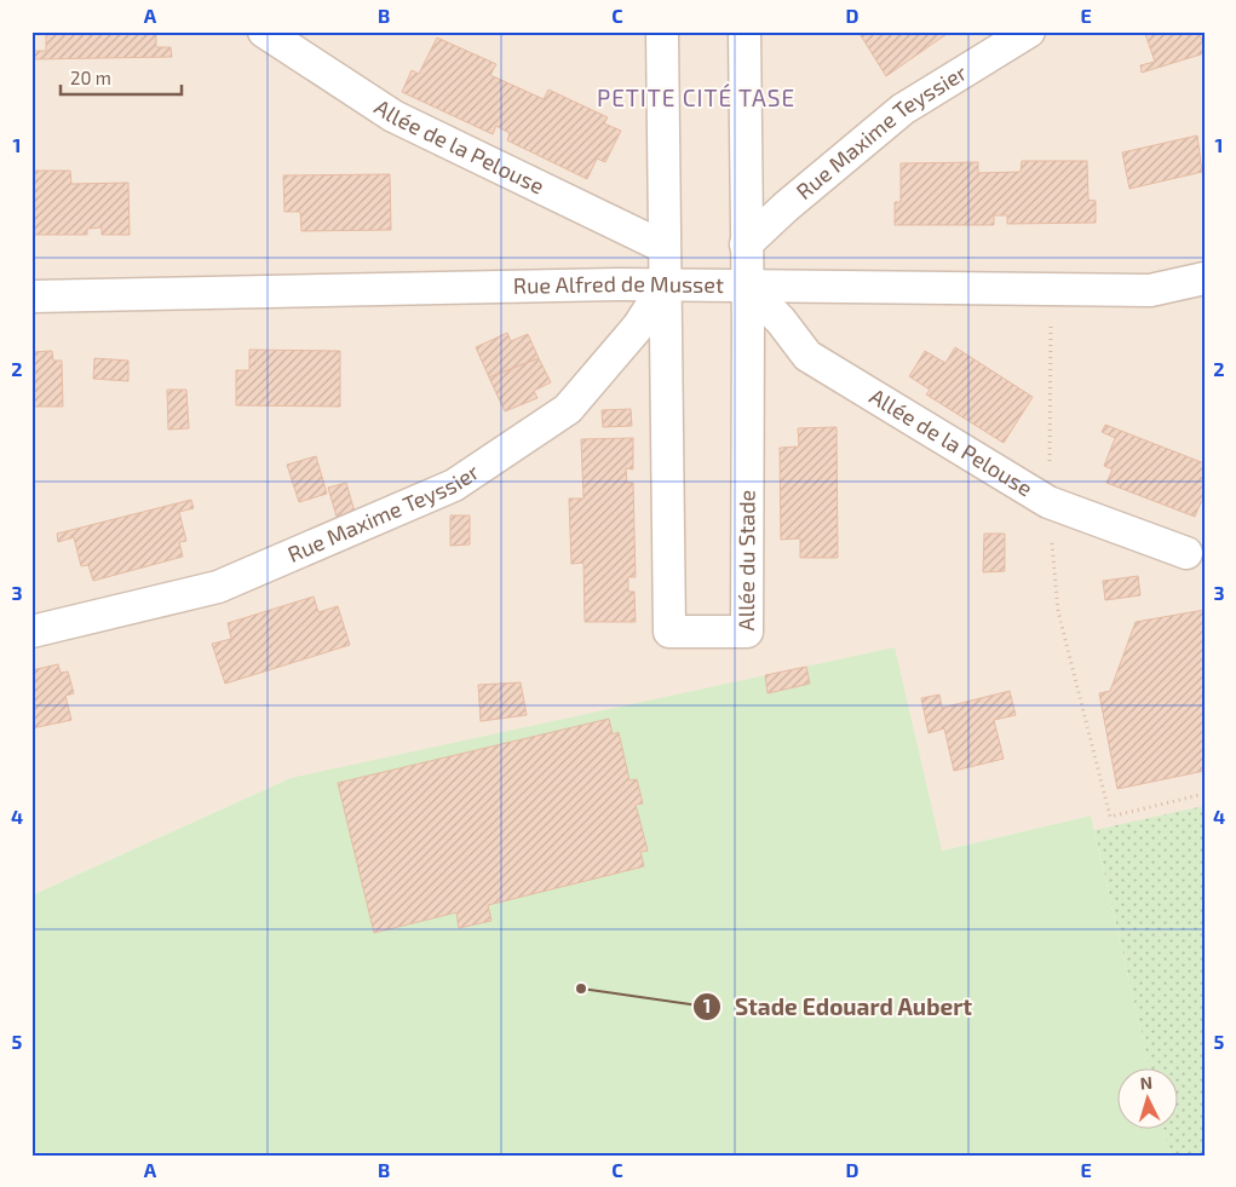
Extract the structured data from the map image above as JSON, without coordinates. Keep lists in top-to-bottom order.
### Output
{
  "streets": {
    "street": [
      "Rue Maxime Teyssier",
      "Allée de la Pelouse",
      "Rue Alfred de Musset",
      "Allée du Stade"
    ]
  },
  "crossings": [
    ["Rue Maxime Teyssier", "Rue Alfred de Musset"],
    ["Rue Maxime Teyssier", "Allée du Stade"],
    ["Allée de la Pelouse", "Rue Alfred de Musset"],
    ["Allée de la Pelouse", "Allée du Stade"],
    ["Rue Alfred de Musset", "Allée du Stade"]
  ],
  "districts": ["PETITE CITÉ TASE"],
  "places": ["Stade Edouard Aubert"],
  "scale_bar": "20 m",
  "north": "top",
  "grid": {
    "columns": [
      "A",
      "B",
      "C",
      "D",
      "E"
    ],
    "rows": [
      "1",
      "2",
      "3",
      "4",
      "5"
    ]
  }
}
